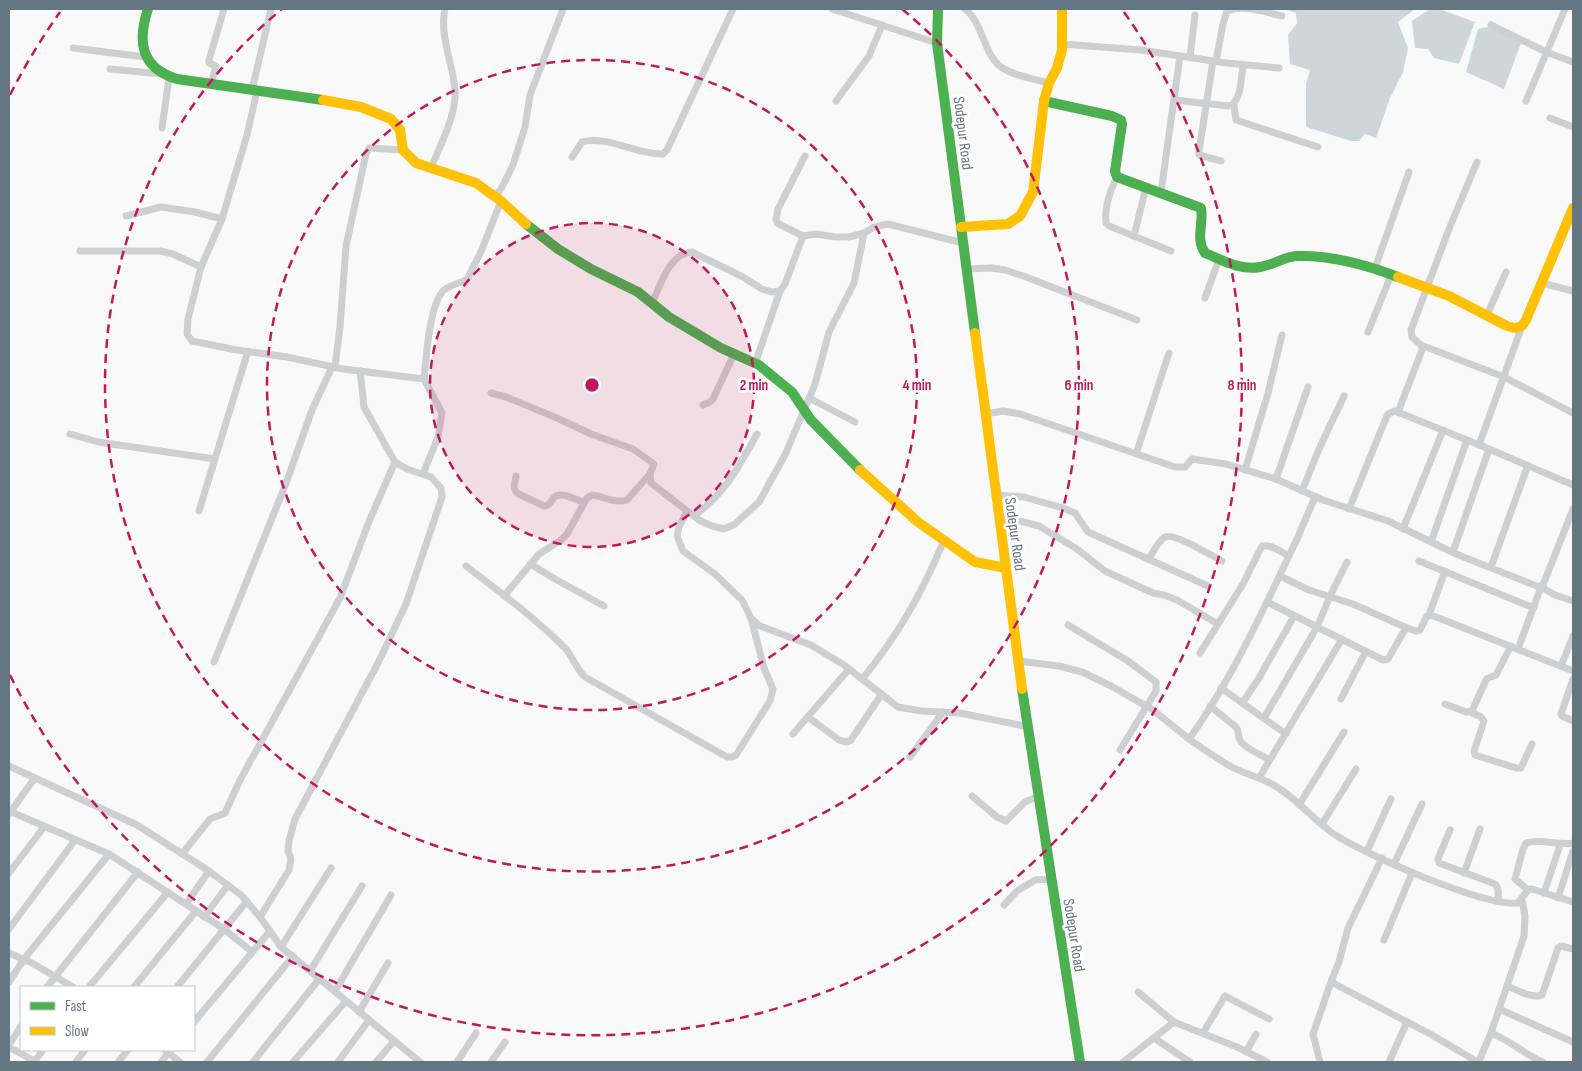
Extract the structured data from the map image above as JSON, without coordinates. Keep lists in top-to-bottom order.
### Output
{
  "streets": {
    "street": ["Sodepur Road"]
  },
  "legend": ["Fast", "Slow"],
  "rings": [
    "2 min",
    "4 min",
    "6 min",
    "8 min"
  ]
}
